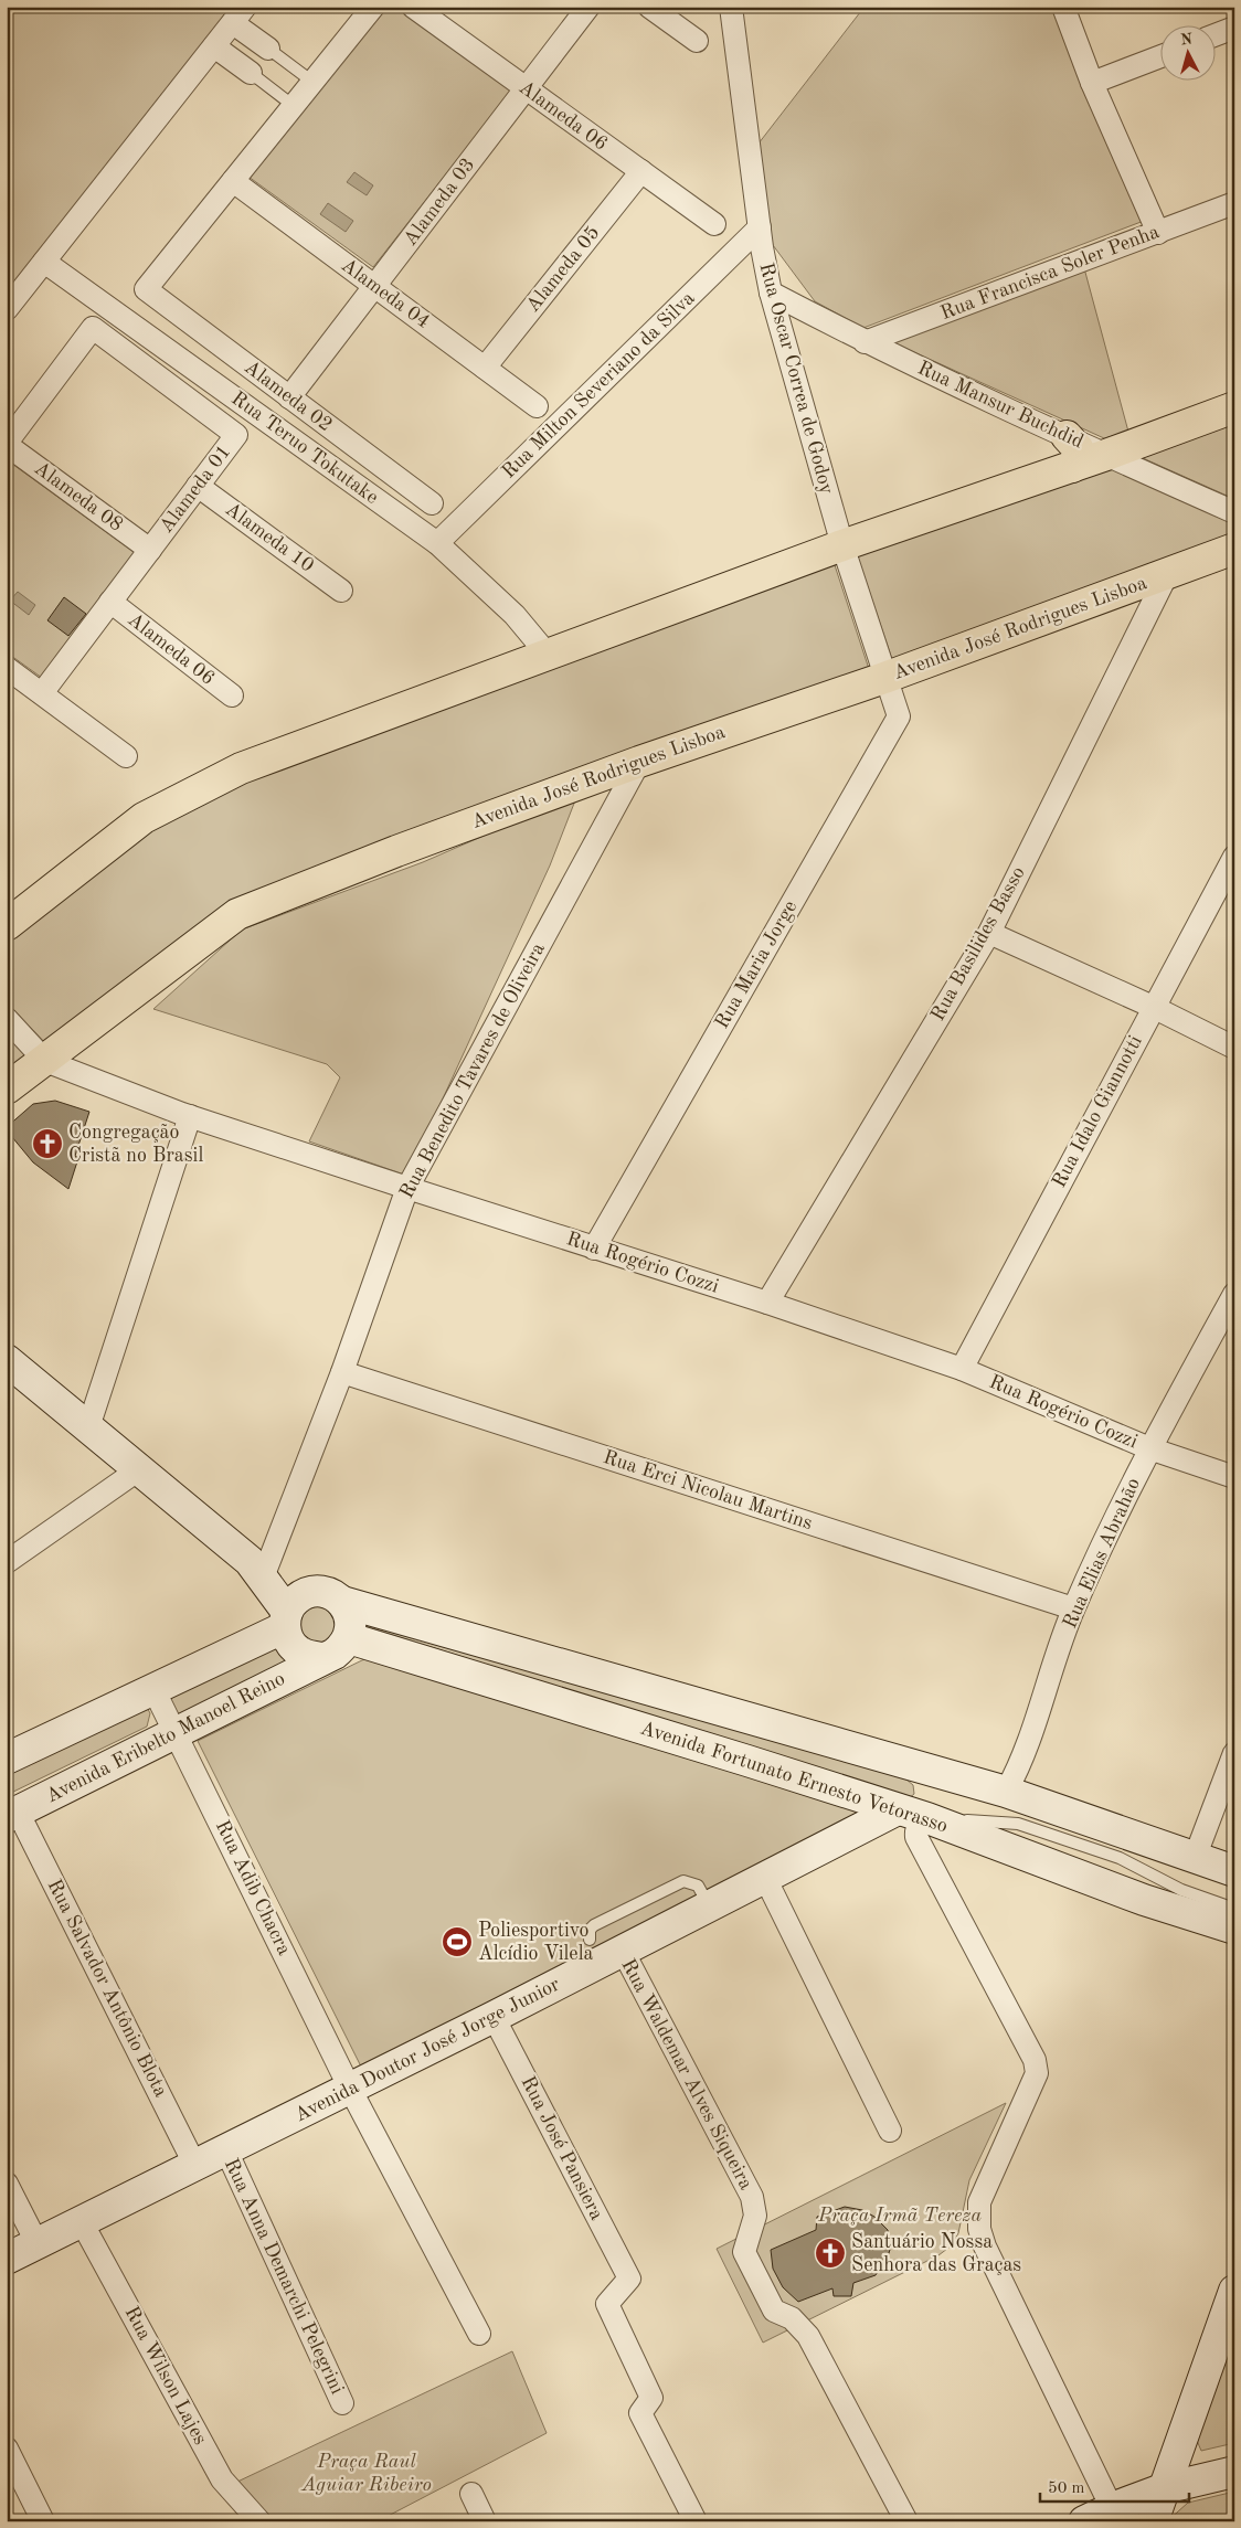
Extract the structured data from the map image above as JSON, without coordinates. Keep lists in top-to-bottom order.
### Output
{
  "streets": {
    "main road": [
      "Avenida José Rodrigues Lisboa",
      "Avenida Eribelto Manoel Reino",
      "Avenida Fortunato Ernesto Vetorasso",
      "Avenida Doutor José Jorge Junior"
    ],
    "street": [
      "Alameda 06",
      "Alameda 03",
      "Alameda 05",
      "Rua Francisca Soler Penha",
      "Alameda 04",
      "Rua Oscar Correa de Godoy",
      "Rua Milton Severiano da Silva",
      "Alameda 02",
      "Rua Mansur Buchdid",
      "Rua Teruo Tokutake",
      "Alameda 01",
      "Alameda 08",
      "Alameda 10",
      "Rua Basilides Basso",
      "Rua Maria Jorge",
      "Rua Benedito Tavares de Oliveira",
      "Rua Idalo Giannotti",
      "Rua Rogério Cozzi",
      "Rua Erci Nicolau Martins",
      "Rua Elias Abrahão",
      "Rua Adib Chacra",
      "Rua Salvador Antônio Blota",
      "Rua Waldemar Alves Siqueira",
      "Rua José Pansiera",
      "Rua Anna Demarchi Pelegrini",
      "Rua Wilson Lajes"
    ]
  },
  "crossings": [
    ["Alameda 06", "Alameda 03"],
    ["Alameda 06", "Alameda 05"],
    ["Alameda 06", "Alameda 01"],
    ["Alameda 03", "Alameda 04"],
    ["Alameda 03", "Alameda 02"],
    ["Alameda 05", "Alameda 04"],
    ["Rua Francisca Soler Penha", "Rua Mansur Buchdid"],
    ["Alameda 04", "Alameda 02"],
    ["Rua Oscar Correa de Godoy", "Rua Milton Severiano da Silva"],
    ["Rua Oscar Correa de Godoy", "Rua Mansur Buchdid"],
    ["Rua Oscar Correa de Godoy", "Avenida José Rodrigues Lisboa"],
    ["Rua Oscar Correa de Godoy", "Rua Maria Jorge"],
    ["Rua Milton Severiano da Silva", "Rua Teruo Tokutake"],
    ["Alameda 01", "Alameda 08"],
    ["Alameda 01", "Alameda 10"],
    ["Avenida José Rodrigues Lisboa", "Rua Basilides Basso"],
    ["Avenida José Rodrigues Lisboa", "Rua Maria Jorge"],
    ["Avenida José Rodrigues Lisboa", "Rua Benedito Tavares de Oliveira"],
    ["Avenida José Rodrigues Lisboa", "Rua Rogério Cozzi"],
    ["Rua Basilides Basso", "Rua Rogério Cozzi"],
    ["Rua Maria Jorge", "Rua Rogério Cozzi"],
    ["Rua Benedito Tavares de Oliveira", "Rua Rogério Cozzi"],
    ["Rua Benedito Tavares de Oliveira", "Rua Erci Nicolau Martins"],
    ["Rua Benedito Tavares de Oliveira", "Avenida Fortunato Ernesto Vetorasso"],
    ["Rua Idalo Giannotti", "Rua Rogério Cozzi"],
    ["Rua Rogério Cozzi", "Rua Elias Abrahão"],
    ["Rua Erci Nicolau Martins", "Rua Elias Abrahão"],
    ["Rua Elias Abrahão", "Avenida Fortunato Ernesto Vetorasso"],
    ["Avenida Eribelto Manoel Reino", "Avenida Fortunato Ernesto Vetorasso"],
    ["Avenida Eribelto Manoel Reino", "Rua Adib Chacra"],
    ["Avenida Eribelto Manoel Reino", "Rua Salvador Antônio Blota"],
    ["Avenida Fortunato Ernesto Vetorasso", "Avenida Doutor José Jorge Junior"],
    ["Rua Adib Chacra", "Avenida Doutor José Jorge Junior"],
    ["Rua Salvador Antônio Blota", "Avenida Doutor José Jorge Junior"],
    ["Avenida Doutor José Jorge Junior", "Rua Waldemar Alves Siqueira"],
    ["Avenida Doutor José Jorge Junior", "Rua José Pansiera"],
    ["Avenida Doutor José Jorge Junior", "Rua Anna Demarchi Pelegrini"],
    ["Avenida Doutor José Jorge Junior", "Rua Wilson Lajes"]
  ],
  "parks": ["Praça Irmã Tereza", "Praça Raul Aguiar Ribeiro"],
  "places": {
    "church": ["Congregação Cristã no Brasil", "Santuário Nossa Senhora das Graças"],
    "sports": ["Poliesportivo Alcídio Vilela"]
  },
  "scale_bar": "50 m",
  "north": "top"
}
